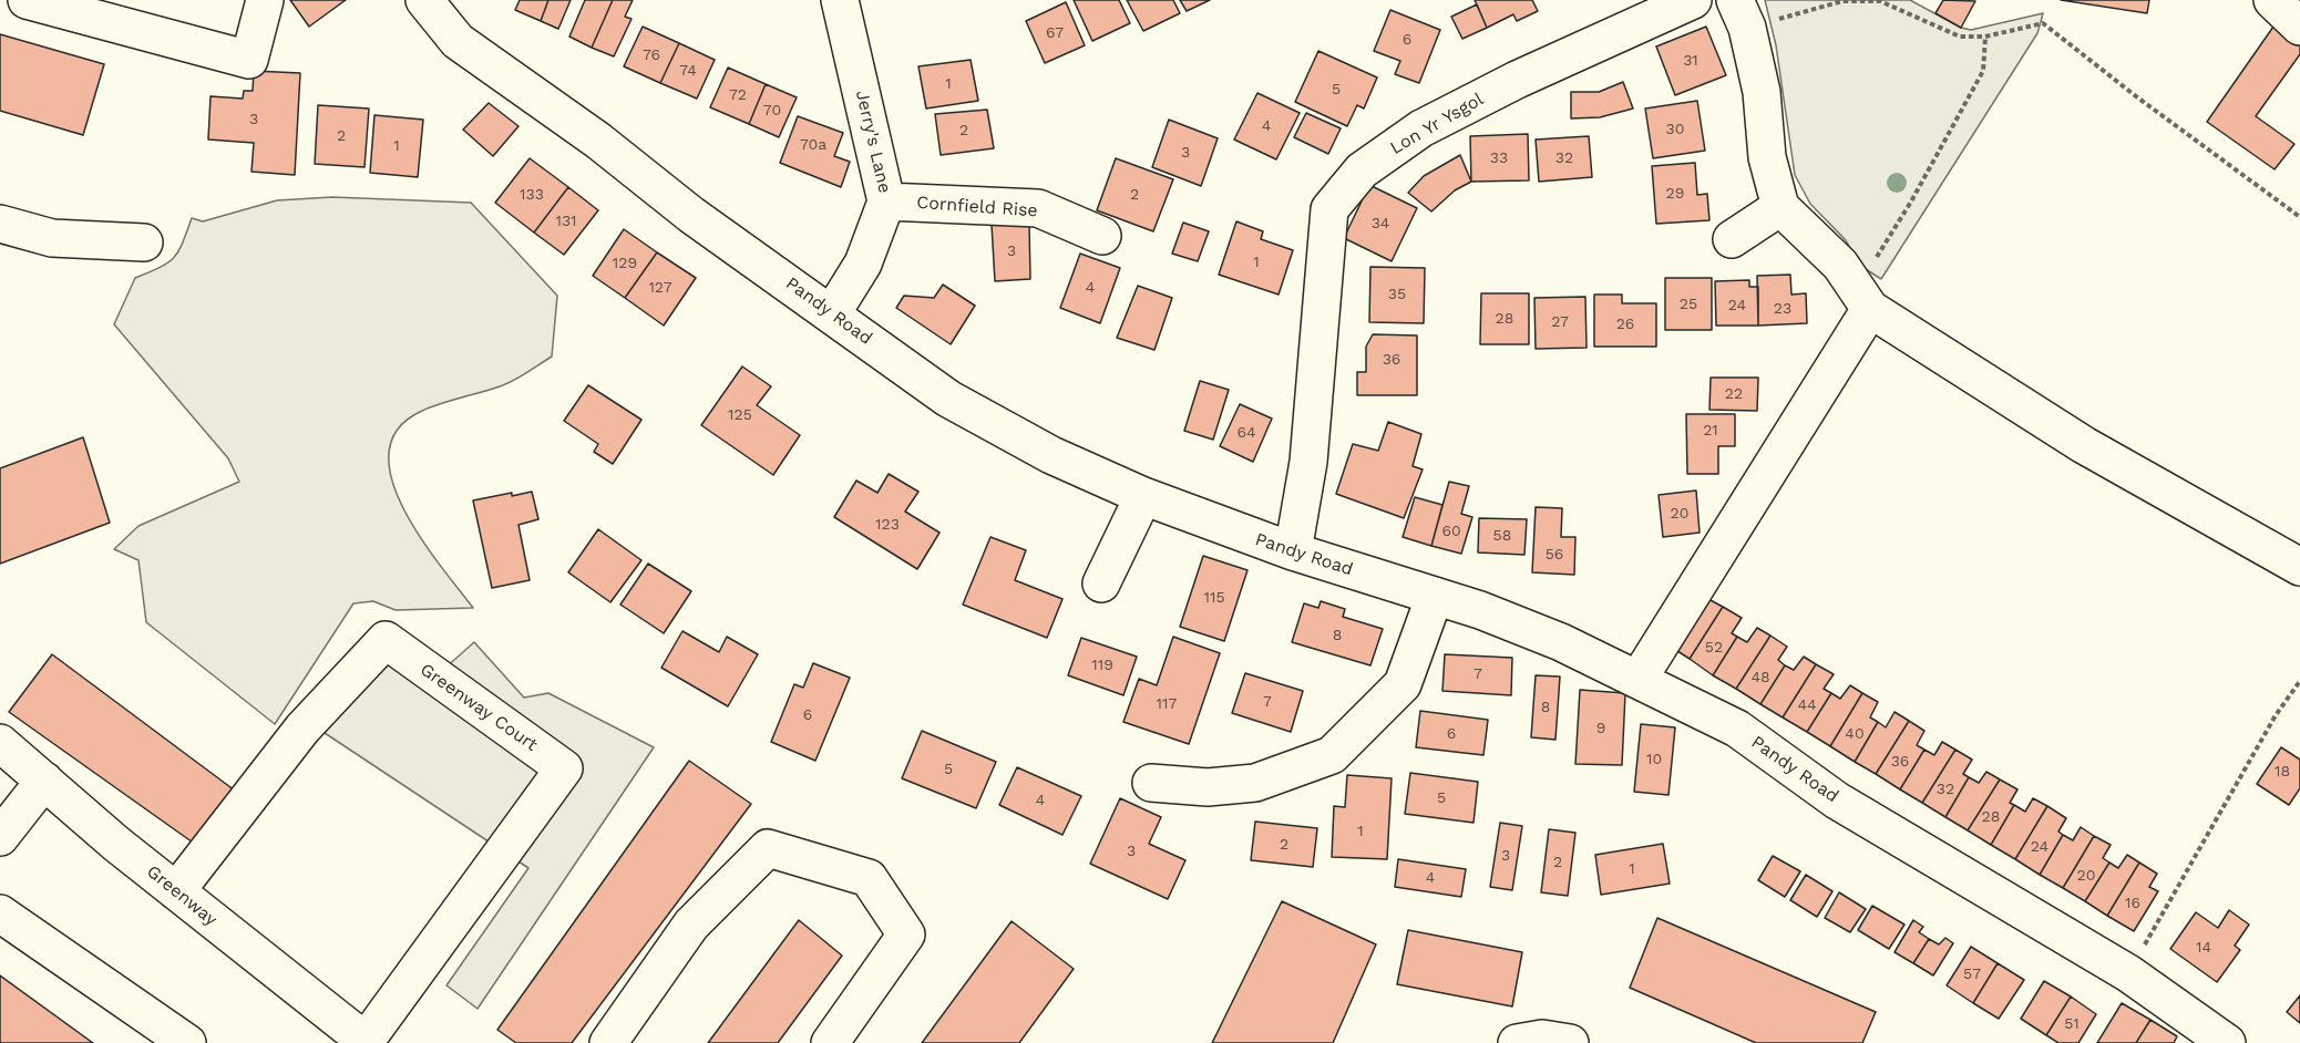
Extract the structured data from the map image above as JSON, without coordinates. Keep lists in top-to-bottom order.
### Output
{
  "streets": {
    "street": [
      "Lon Yr Ysgol",
      "Jerry's Lane",
      "Cornfield Rise",
      "Pandy Road",
      "Greenway Court",
      "Greenway"
    ]
  },
  "crossings": [
    ["Lon Yr Ysgol", "Pandy Road"],
    ["Jerry's Lane", "Cornfield Rise"],
    ["Jerry's Lane", "Pandy Road"],
    ["Greenway Court", "Greenway"]
  ],
  "house_numbers": [
    "67",
    "6",
    "76",
    "31",
    "74",
    "1",
    "5",
    "72",
    "70",
    "3",
    "4",
    "30",
    "2",
    "2",
    "70a",
    "1",
    "3",
    "33",
    "32",
    "29",
    "133",
    "2",
    "131",
    "34",
    "3",
    "1",
    "129",
    "127",
    "4",
    "35",
    "25",
    "24",
    "23",
    "28",
    "27",
    "26",
    "36",
    "22",
    "125",
    "21",
    "64",
    "20",
    "123",
    "60",
    "58",
    "56",
    "115",
    "8",
    "52",
    "119",
    "7",
    "48",
    "7",
    "117",
    "44",
    "8",
    "6",
    "9",
    "6",
    "40",
    "10",
    "36",
    "5",
    "18",
    "32",
    "5",
    "4",
    "28",
    "1",
    "2",
    "24",
    "3",
    "3",
    "2",
    "1",
    "20",
    "4",
    "16",
    "14",
    "57",
    "51"
  ]
}
